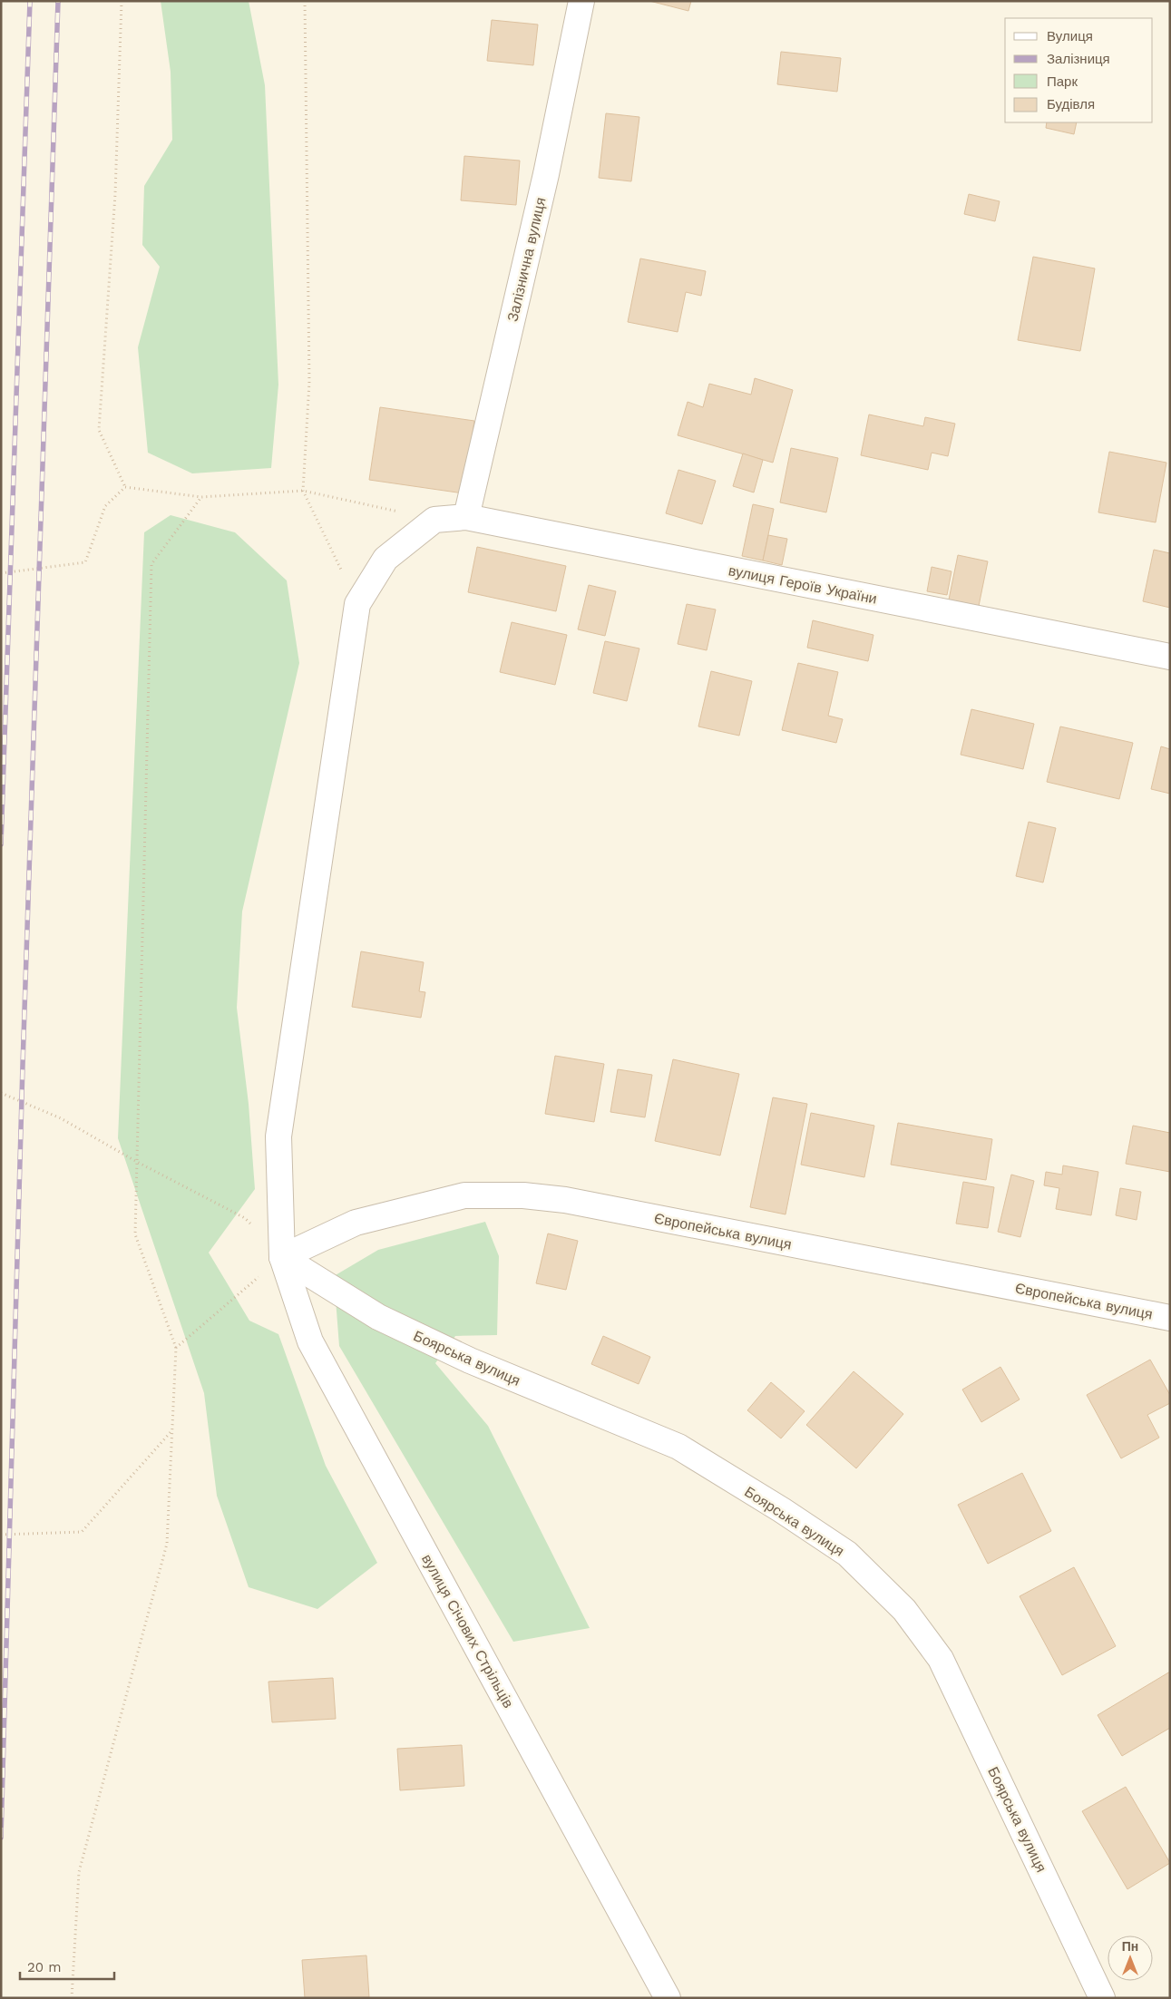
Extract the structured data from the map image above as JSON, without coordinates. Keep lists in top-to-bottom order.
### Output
{
  "streets": {
    "street": [
      "Залізнична вулиця",
      "вулиця Героїв України",
      "Європейська вулиця",
      "Боярська вулиця",
      "вулиця Січових Стрільців"
    ]
  },
  "crossings": [
    ["Залізнична вулиця", "вулиця Героїв України"],
    ["Європейська вулиця", "Боярська вулиця"],
    ["Європейська вулиця", "вулиця Січових Стрільців"],
    ["Боярська вулиця", "вулиця Січових Стрільців"]
  ],
  "legend": [
    "Вулиця",
    "Залізниця",
    "Парк",
    "Будівля"
  ],
  "scale_bar": "20 m",
  "north": "top"
}
